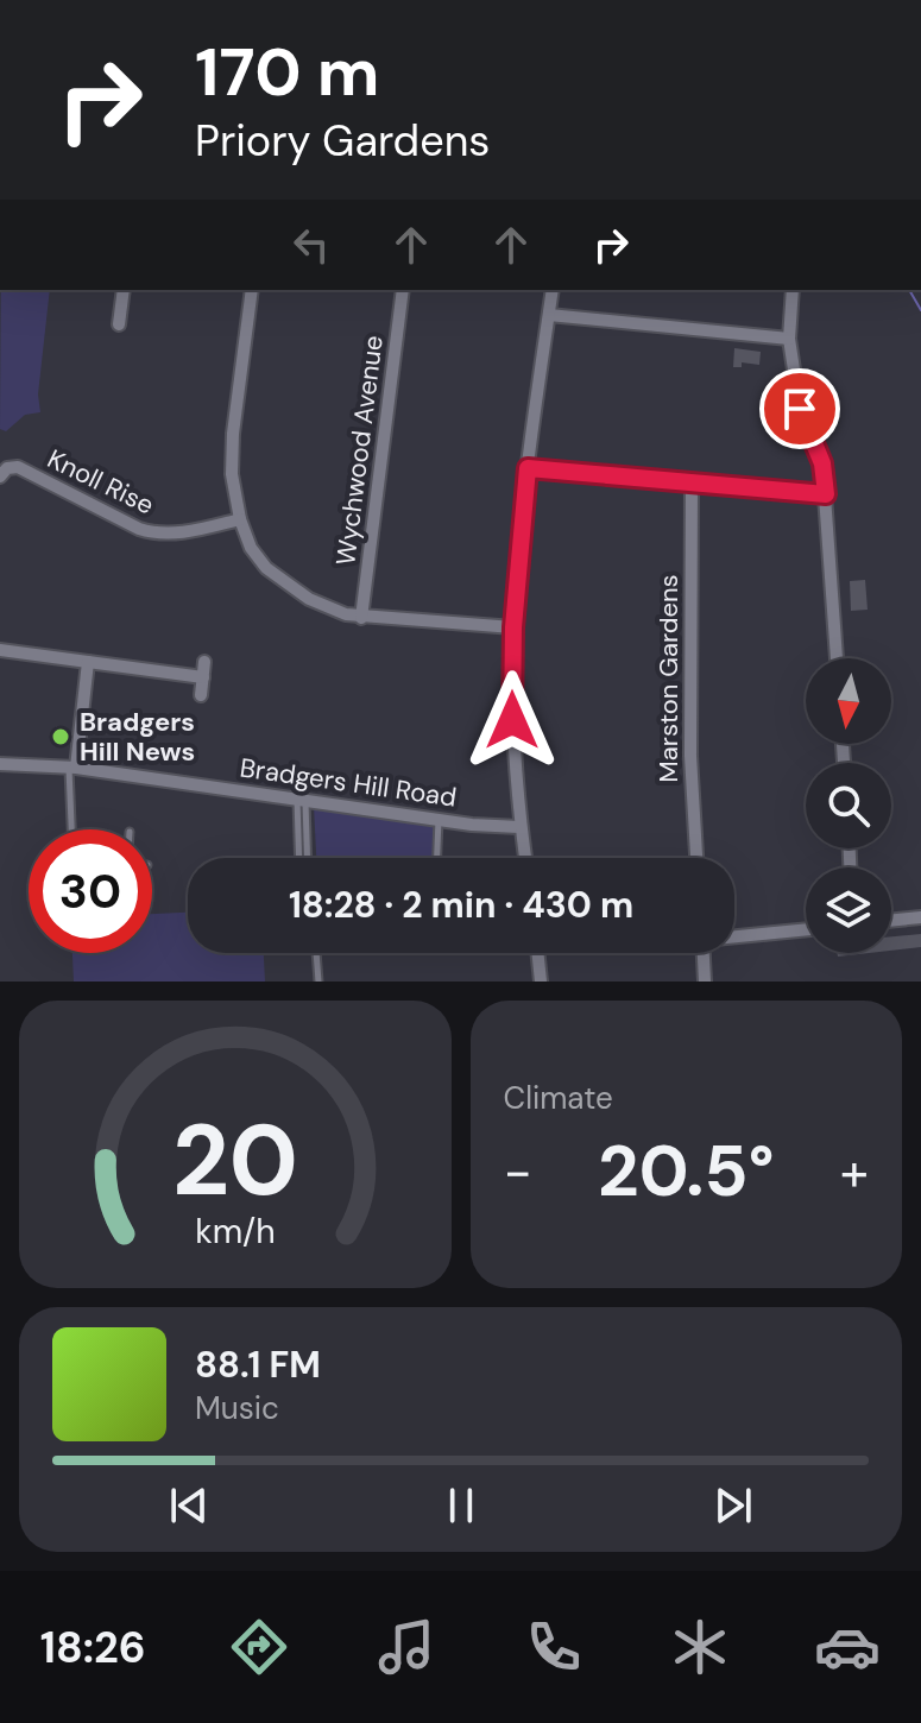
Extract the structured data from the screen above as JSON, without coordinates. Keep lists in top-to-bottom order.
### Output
{
  "streets": {
    "street": [
      "Wychwood Avenue",
      "Knoll Rise",
      "Marston Gardens",
      "Bradgers Hill Road"
    ]
  },
  "places": ["Bradgers Hill News"],
  "north": "bottom",
  "page": {
    "turn": ["170 m", "Priory Gardens"],
    "limit": "30",
    "trip": "18:28 · 2 min · 430 m",
    "tile": "Climate",
    "heat": ["−", "20.5°", "+"],
    "song": ["88.1 FM", "Music"],
    "tabs": "18:26",
    "gauge": ["20", "km/h"]
  }
}
